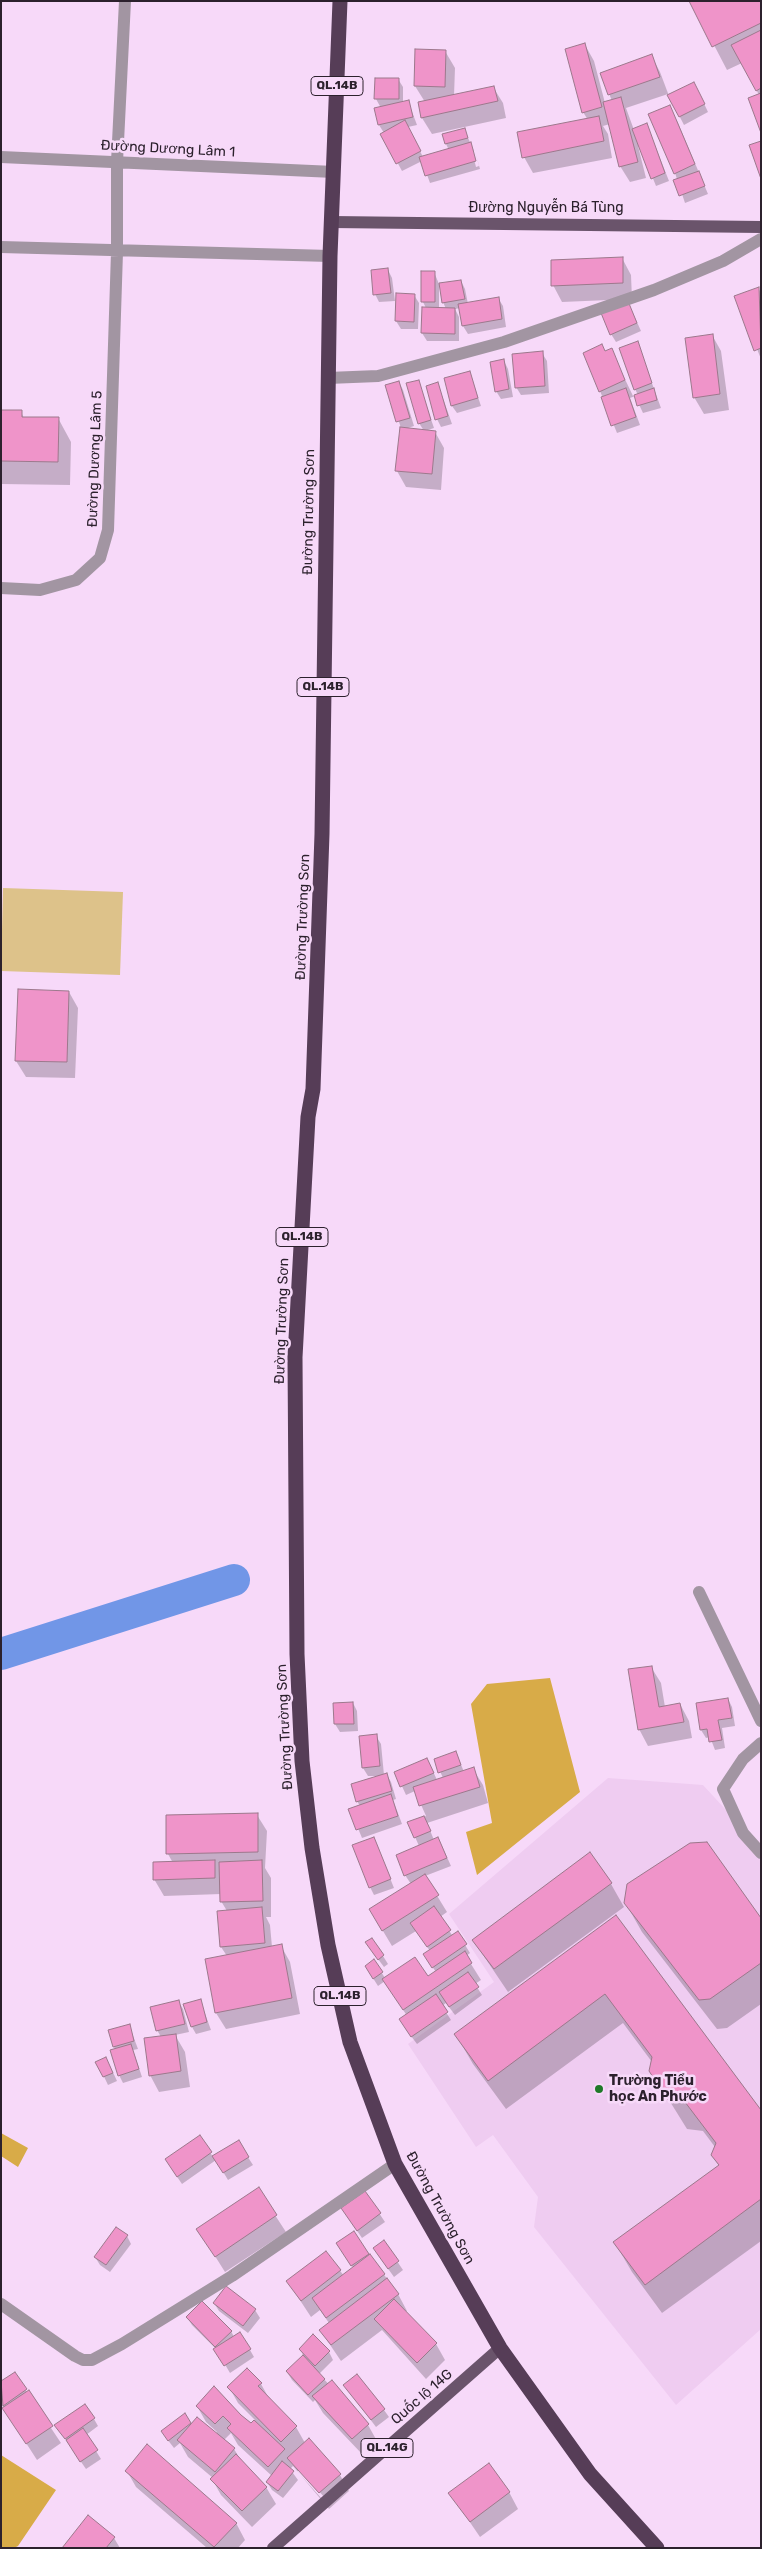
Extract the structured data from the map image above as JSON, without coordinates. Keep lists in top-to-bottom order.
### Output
{
  "streets": {
    "highway": ["QL.14B", "Đường Trường Sơn"],
    "main road": ["Đường Nguyễn Bá Tùng", "Quốc lộ 14G", "QL.14G"],
    "street": ["Đường Dương Lâm 1", "Đường Dương Lâm 5"]
  },
  "crossings": [
    ["Đường Dương Lâm 1", "Đường Dương Lâm 5"],
    ["Đường Dương Lâm 1", "Đường Trường Sơn"],
    ["Đường Nguyễn Bá Tùng", "Đường Trường Sơn"],
    ["Đường Trường Sơn", "Quốc lộ 14G"]
  ],
  "places": ["Trường Tiểu học An Phước"]
}
